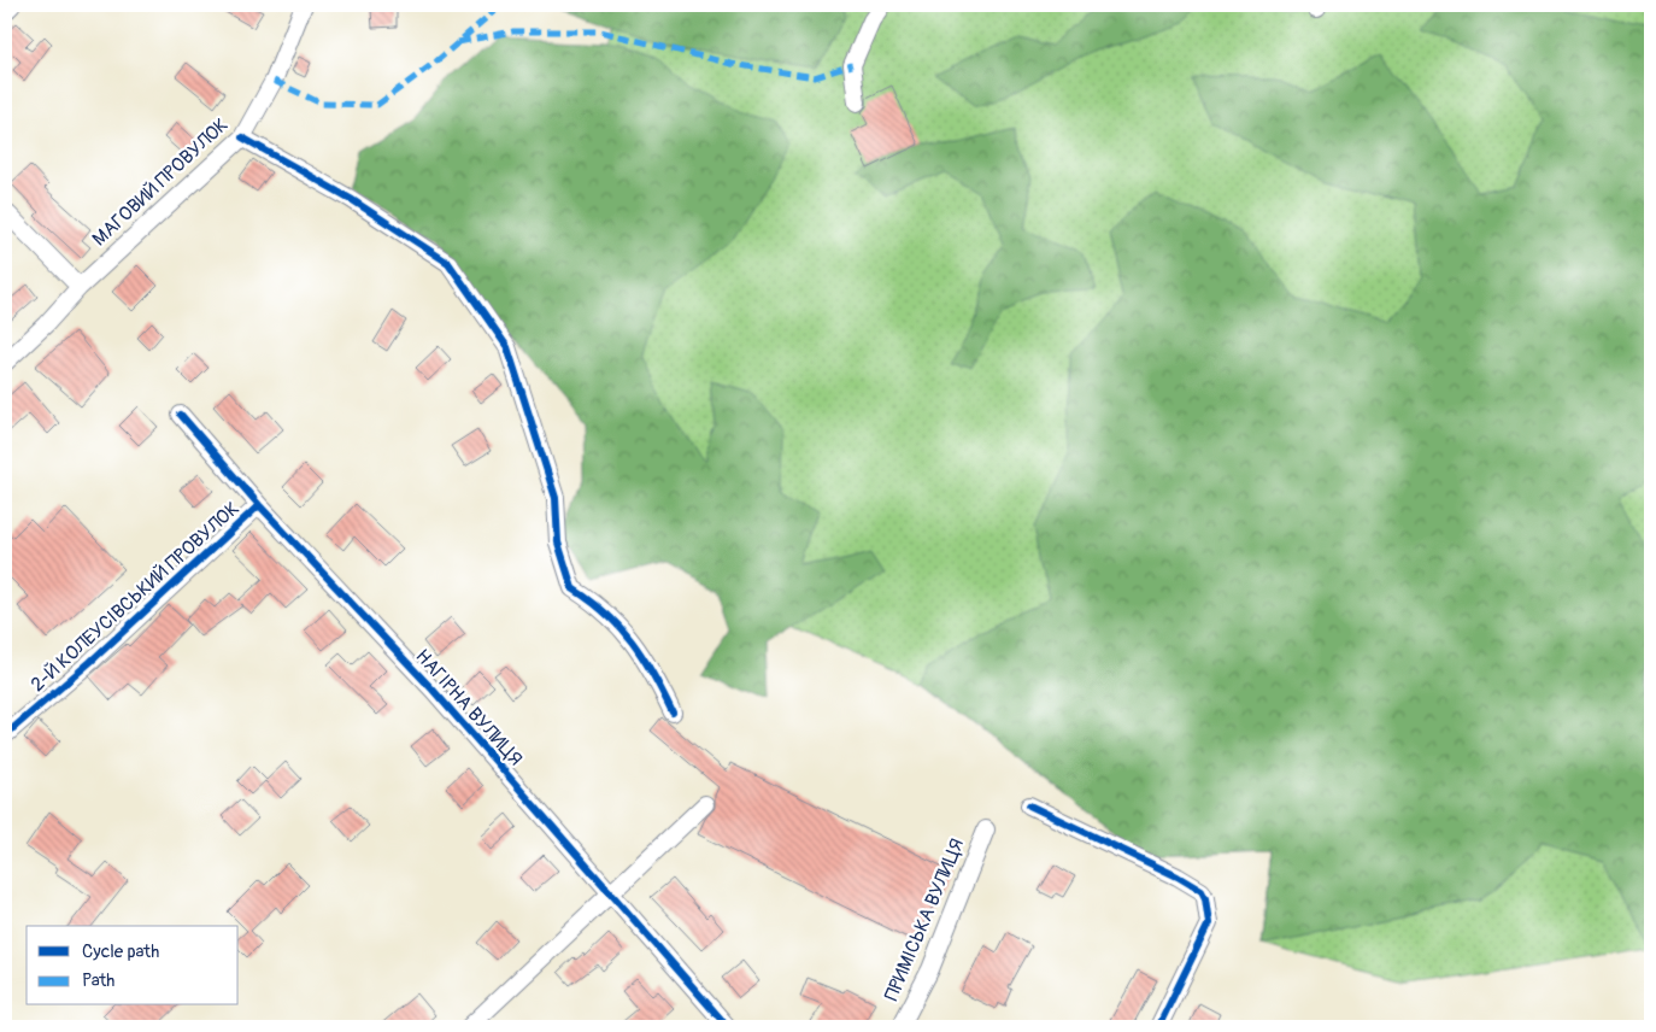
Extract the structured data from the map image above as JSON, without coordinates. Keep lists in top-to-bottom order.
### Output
{
  "streets": {
    "street": [
      "МАГОВИЙ ПРОВУЛОК",
      "2-Й КОЛЕУСІВСЬКИЙ ПРОВУЛОК",
      "НАГІРНА ВУЛИЦЯ",
      "ПРИМІСЬКА ВУЛИЦЯ"
    ]
  },
  "crossings": [
    ["2-Й КОЛЕУСІВСЬКИЙ ПРОВУЛОК", "НАГІРНА ВУЛИЦЯ"]
  ],
  "legend": ["Cycle path", "Path"]
}
